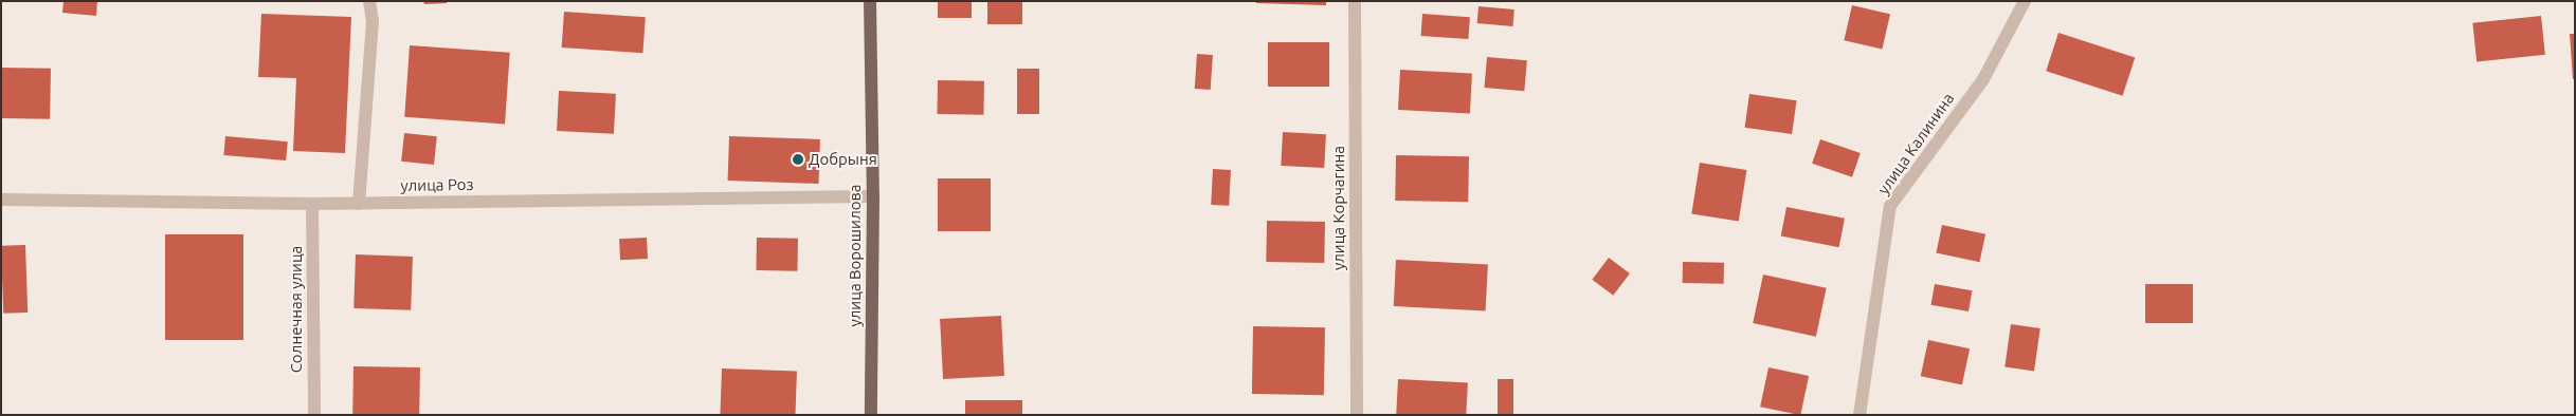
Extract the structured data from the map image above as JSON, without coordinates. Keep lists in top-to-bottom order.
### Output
{
  "streets": {
    "main road": ["улица Ворошилова"],
    "street": [
      "улица Калинина",
      "улица Роз",
      "улица Корчагина",
      "Солнечная улица"
    ]
  },
  "crossings": [
    ["улица Роз", "улица Ворошилова"],
    ["улица Роз", "Солнечная улица"]
  ],
  "places": ["Добрыня"]
}
